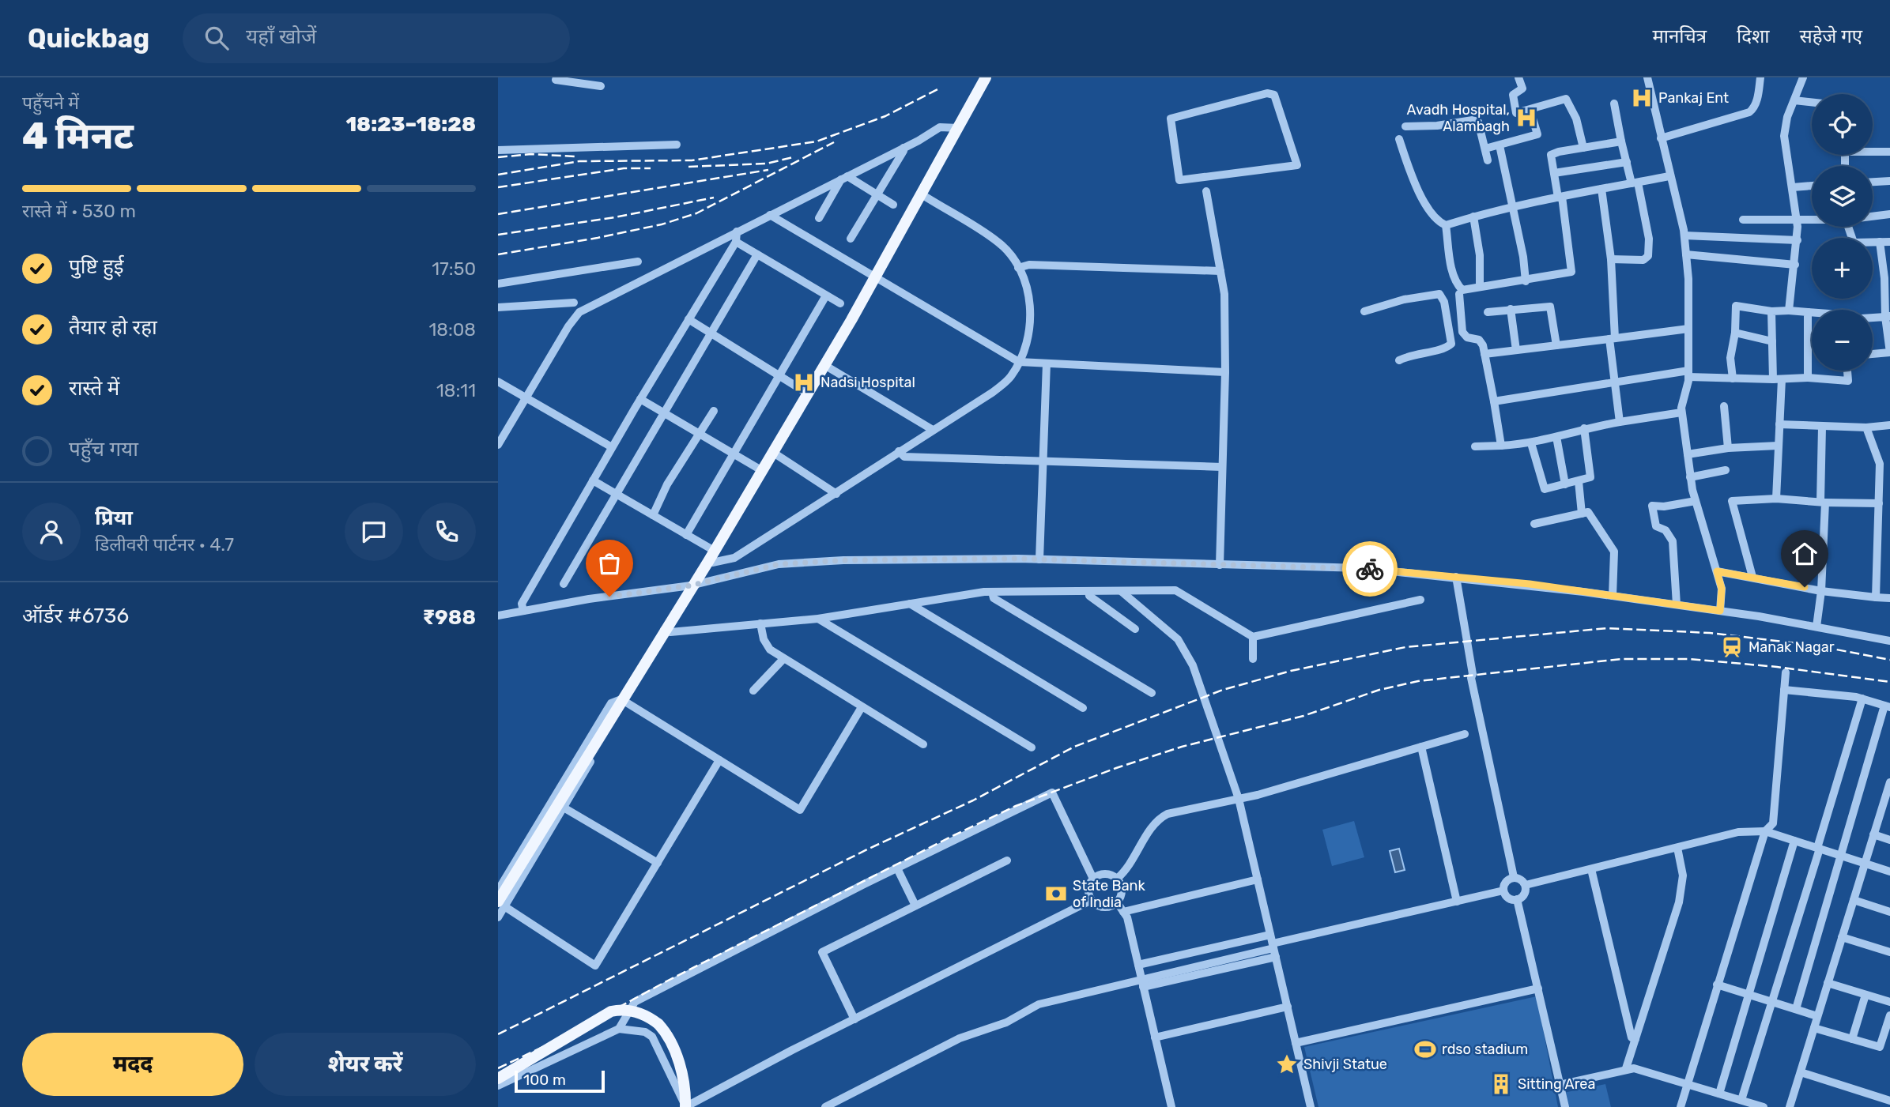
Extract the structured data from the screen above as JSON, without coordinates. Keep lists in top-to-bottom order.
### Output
{
  "places": {
    "hospital": ["Pankaj Ent", "Avadh Hospital, Alambagh", "Nadsi Hospital"],
    "station": ["Manak Nagar"],
    "bank": ["State Bank of India"],
    "sports": ["rdso stadium"],
    "place": ["Shivji Statue"],
    "building": ["Sitting Area"]
  },
  "scale_bar": "100 m",
  "page": {
    "header": "Quickbag",
    "search": "यहाँ खोजें",
    "nav": ["मानचित्र", "दिशा", "सहेजे गए"],
    "heading": ["4 मिनट", "पहुँचने में", "18:23–18:28"],
    "panel": [
      "प्रिया",
      "डिलीवरी पार्टनर · 4.7",
      "ऑर्डर #6736",
      "₹988"
    ],
    "map_buttons": ["+", "−"],
    "bar": "रास्ते में · 530 m",
    "list": [
      ["पुष्टि हुई", "17:50"],
      ["तैयार हो रहा", "18:08"],
      ["रास्ते में", "18:11"],
      "पहुँच गया"
    ],
    "buttons": ["मदद", "शेयर करें"],
    "scale": "100 m"
  }
}
